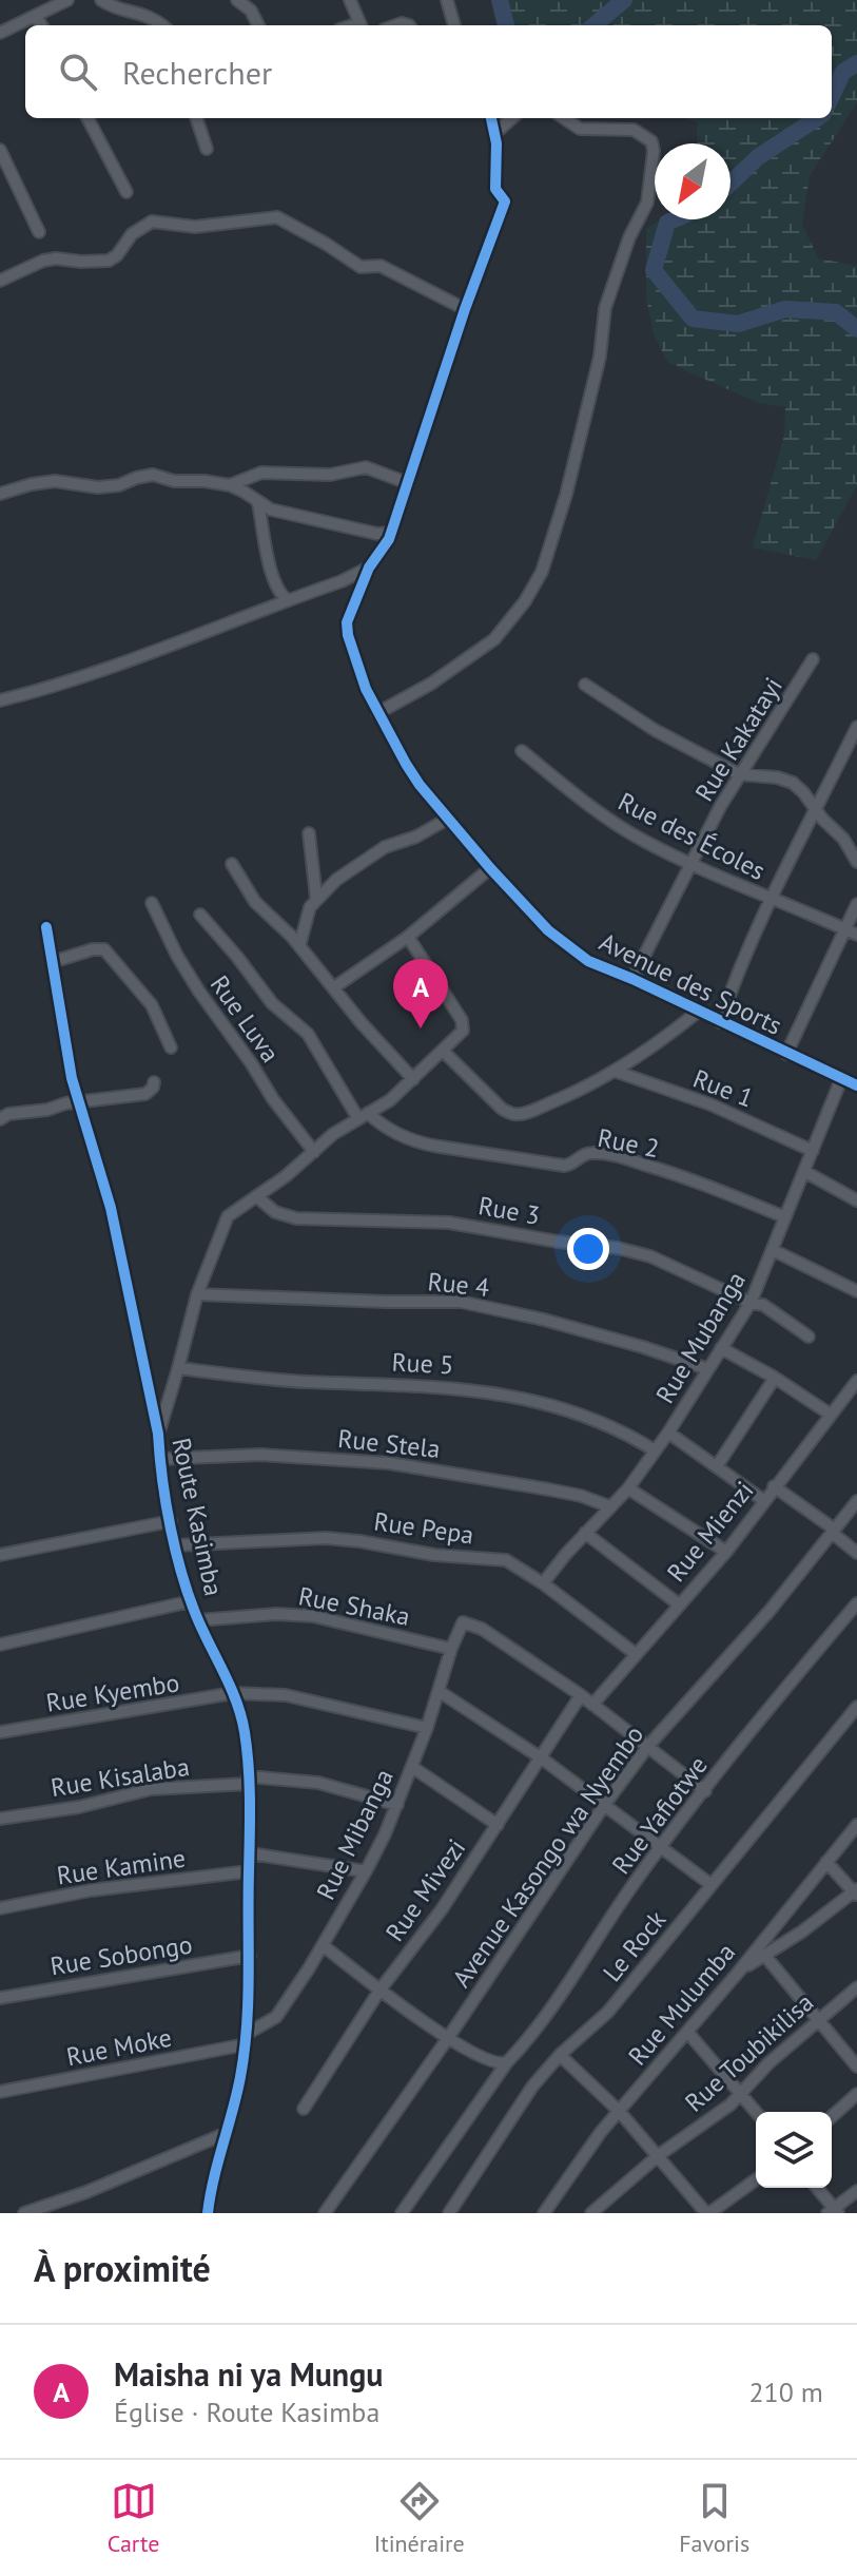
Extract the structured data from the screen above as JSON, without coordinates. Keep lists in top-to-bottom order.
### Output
{
  "streets": {
    "street": [
      "Rue Kakatayi",
      "Rue des Écoles",
      "Avenue des Sports",
      "Rue Luva",
      "Rue 1",
      "Rue 2",
      "Rue 3",
      "Rue 4",
      "Rue Mubanga",
      "Rue 5",
      "Rue Stela",
      "Route Kasimba",
      "Rue Pepa",
      "Rue Mienzi",
      "Rue Shaka",
      "Rue Kyembo",
      "Rue Kisalaba",
      "Rue Yafiotwe",
      "Rue Mibanga",
      "Avenue Kasongo wa Nyembo",
      "Rue Kamine",
      "Rue Mivezi",
      "Le Rock",
      "Rue Sobongo",
      "Rue Mulumba",
      "Rue Moke",
      "Rue Toubikilisa"
    ]
  },
  "crossings": [
    ["Rue Kakatayi", "Rue des Écoles"],
    ["Rue Kakatayi", "Avenue des Sports"],
    ["Avenue des Sports", "Rue Mubanga"],
    ["Rue Luva", "Route Kasimba"],
    ["Rue 1", "Rue Mubanga"],
    ["Rue 2", "Rue Mubanga"],
    ["Rue 2", "Route Kasimba"],
    ["Rue 3", "Rue Mubanga"],
    ["Rue 3", "Route Kasimba"],
    ["Rue 4", "Rue Mubanga"],
    ["Rue 4", "Route Kasimba"],
    ["Rue Mubanga", "Rue 5"],
    ["Rue Mubanga", "Rue Stela"],
    ["Rue Mubanga", "Rue Pepa"],
    ["Rue 5", "Route Kasimba"],
    ["Rue Stela", "Route Kasimba"],
    ["Route Kasimba", "Rue Pepa"],
    ["Route Kasimba", "Rue Shaka"],
    ["Route Kasimba", "Rue Kyembo"],
    ["Route Kasimba", "Rue Kisalaba"],
    ["Route Kasimba", "Rue Mibanga"],
    ["Route Kasimba", "Rue Kamine"],
    ["Route Kasimba", "Rue Sobongo"],
    ["Route Kasimba", "Rue Moke"],
    ["Rue Pepa", "Rue Mienzi"],
    ["Rue Shaka", "Rue Mibanga"],
    ["Rue Kyembo", "Rue Mibanga"],
    ["Rue Kisalaba", "Rue Mibanga"],
    ["Rue Mibanga", "Rue Mivezi"],
    ["Rue Mibanga", "Rue Moke"]
  ],
  "north": "bottom left",
  "page": {
    "search": "Rechercher",
    "pins": "A",
    "heading": "À proximité",
    "list": [
      {
        "mark": "A",
        "name": "Maisha ni ya Mungu",
        "note": "Église · Route Kasimba",
        "value": "210 m"
      }
    ],
    "nav": ["Carte", "Itinéraire", "Favoris"]
  }
}
